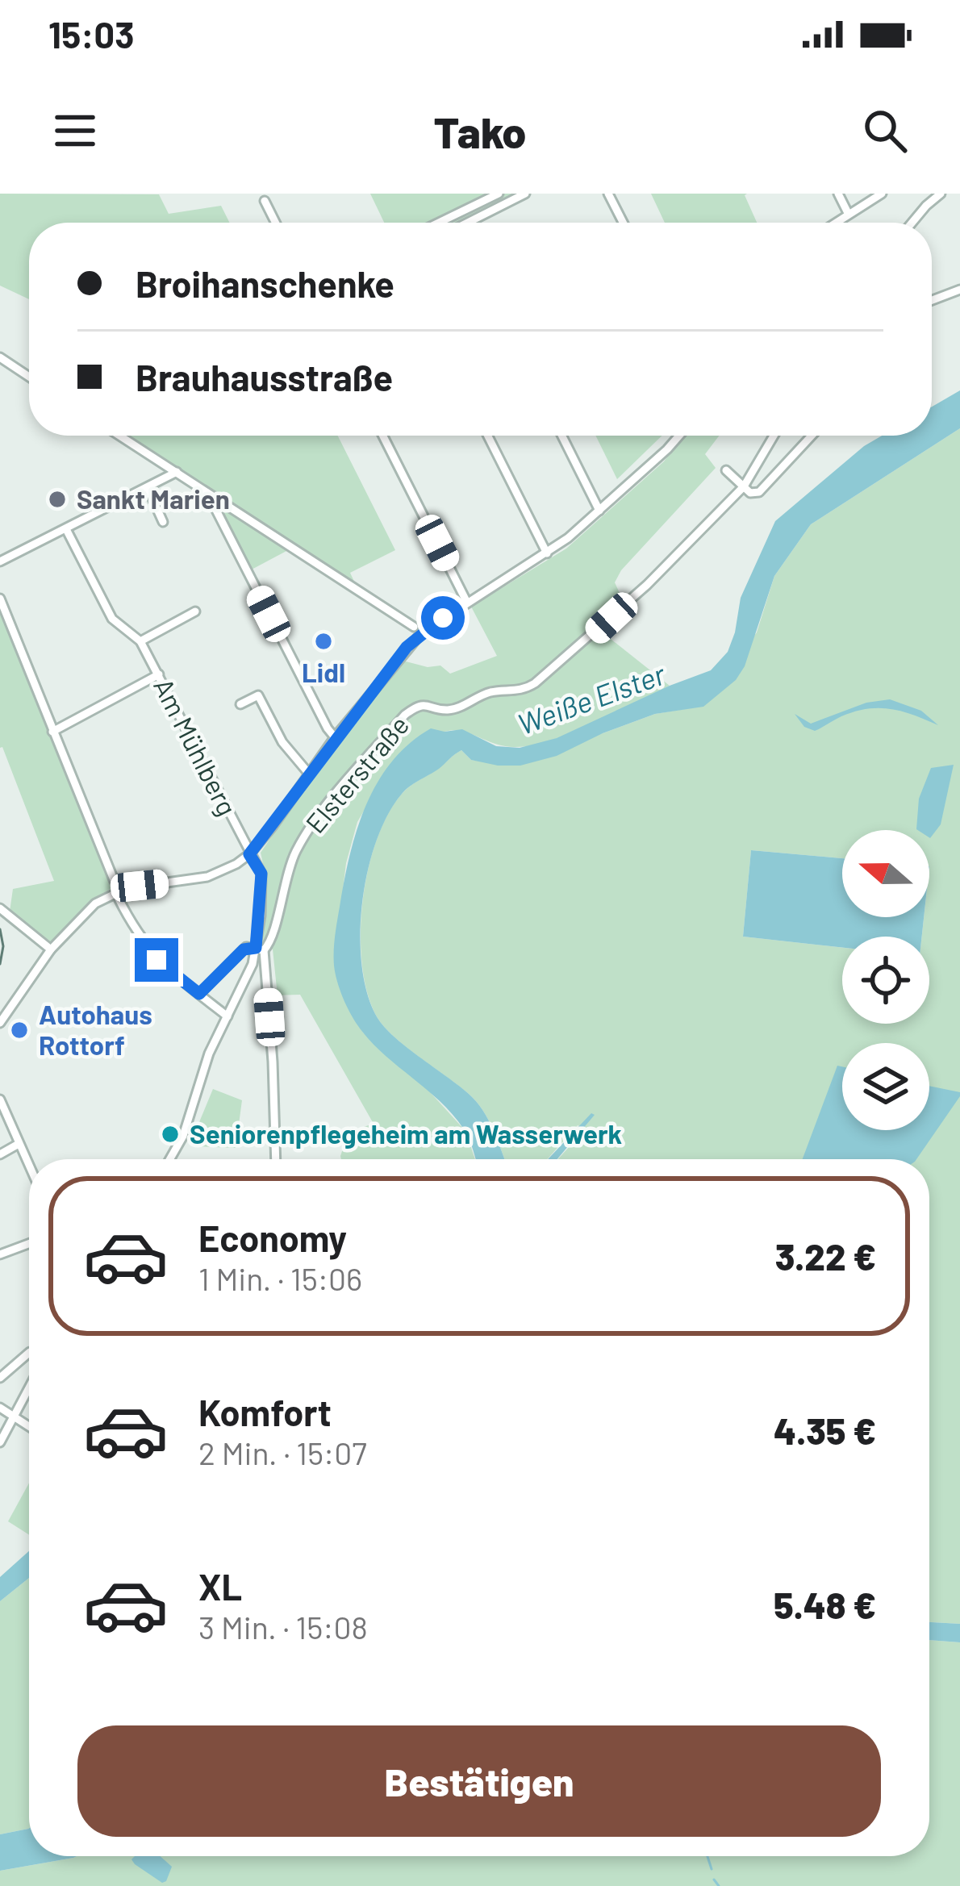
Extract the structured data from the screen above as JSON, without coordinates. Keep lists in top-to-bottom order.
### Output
{
  "streets": {
    "street": ["Am Mühlberg", "Elsterstraße"]
  },
  "crossings": [
    ["Am Mühlberg", "Elsterstraße"]
  ],
  "water": ["Weiße Elster"],
  "places": [
    "Sankt Marien",
    "Lidl",
    "Autohaus Rottorf",
    "Seniorenpflegeheim am Wasserwerk"
  ],
  "north": "left",
  "page": {
    "status": "15:03",
    "header": "Tako",
    "banner": ["Broihanschenke", "Brauhausstraße"],
    "list": [
      {
        "name": "Economy",
        "note": "1 Min. · 15:06",
        "value": "3.22 €"
      },
      {
        "name": "Komfort",
        "note": "2 Min. · 15:07",
        "value": "4.35 €"
      },
      {
        "name": "XL",
        "note": "3 Min. · 15:08",
        "value": "5.48 €"
      }
    ],
    "buttons": "Bestätigen"
  }
}
